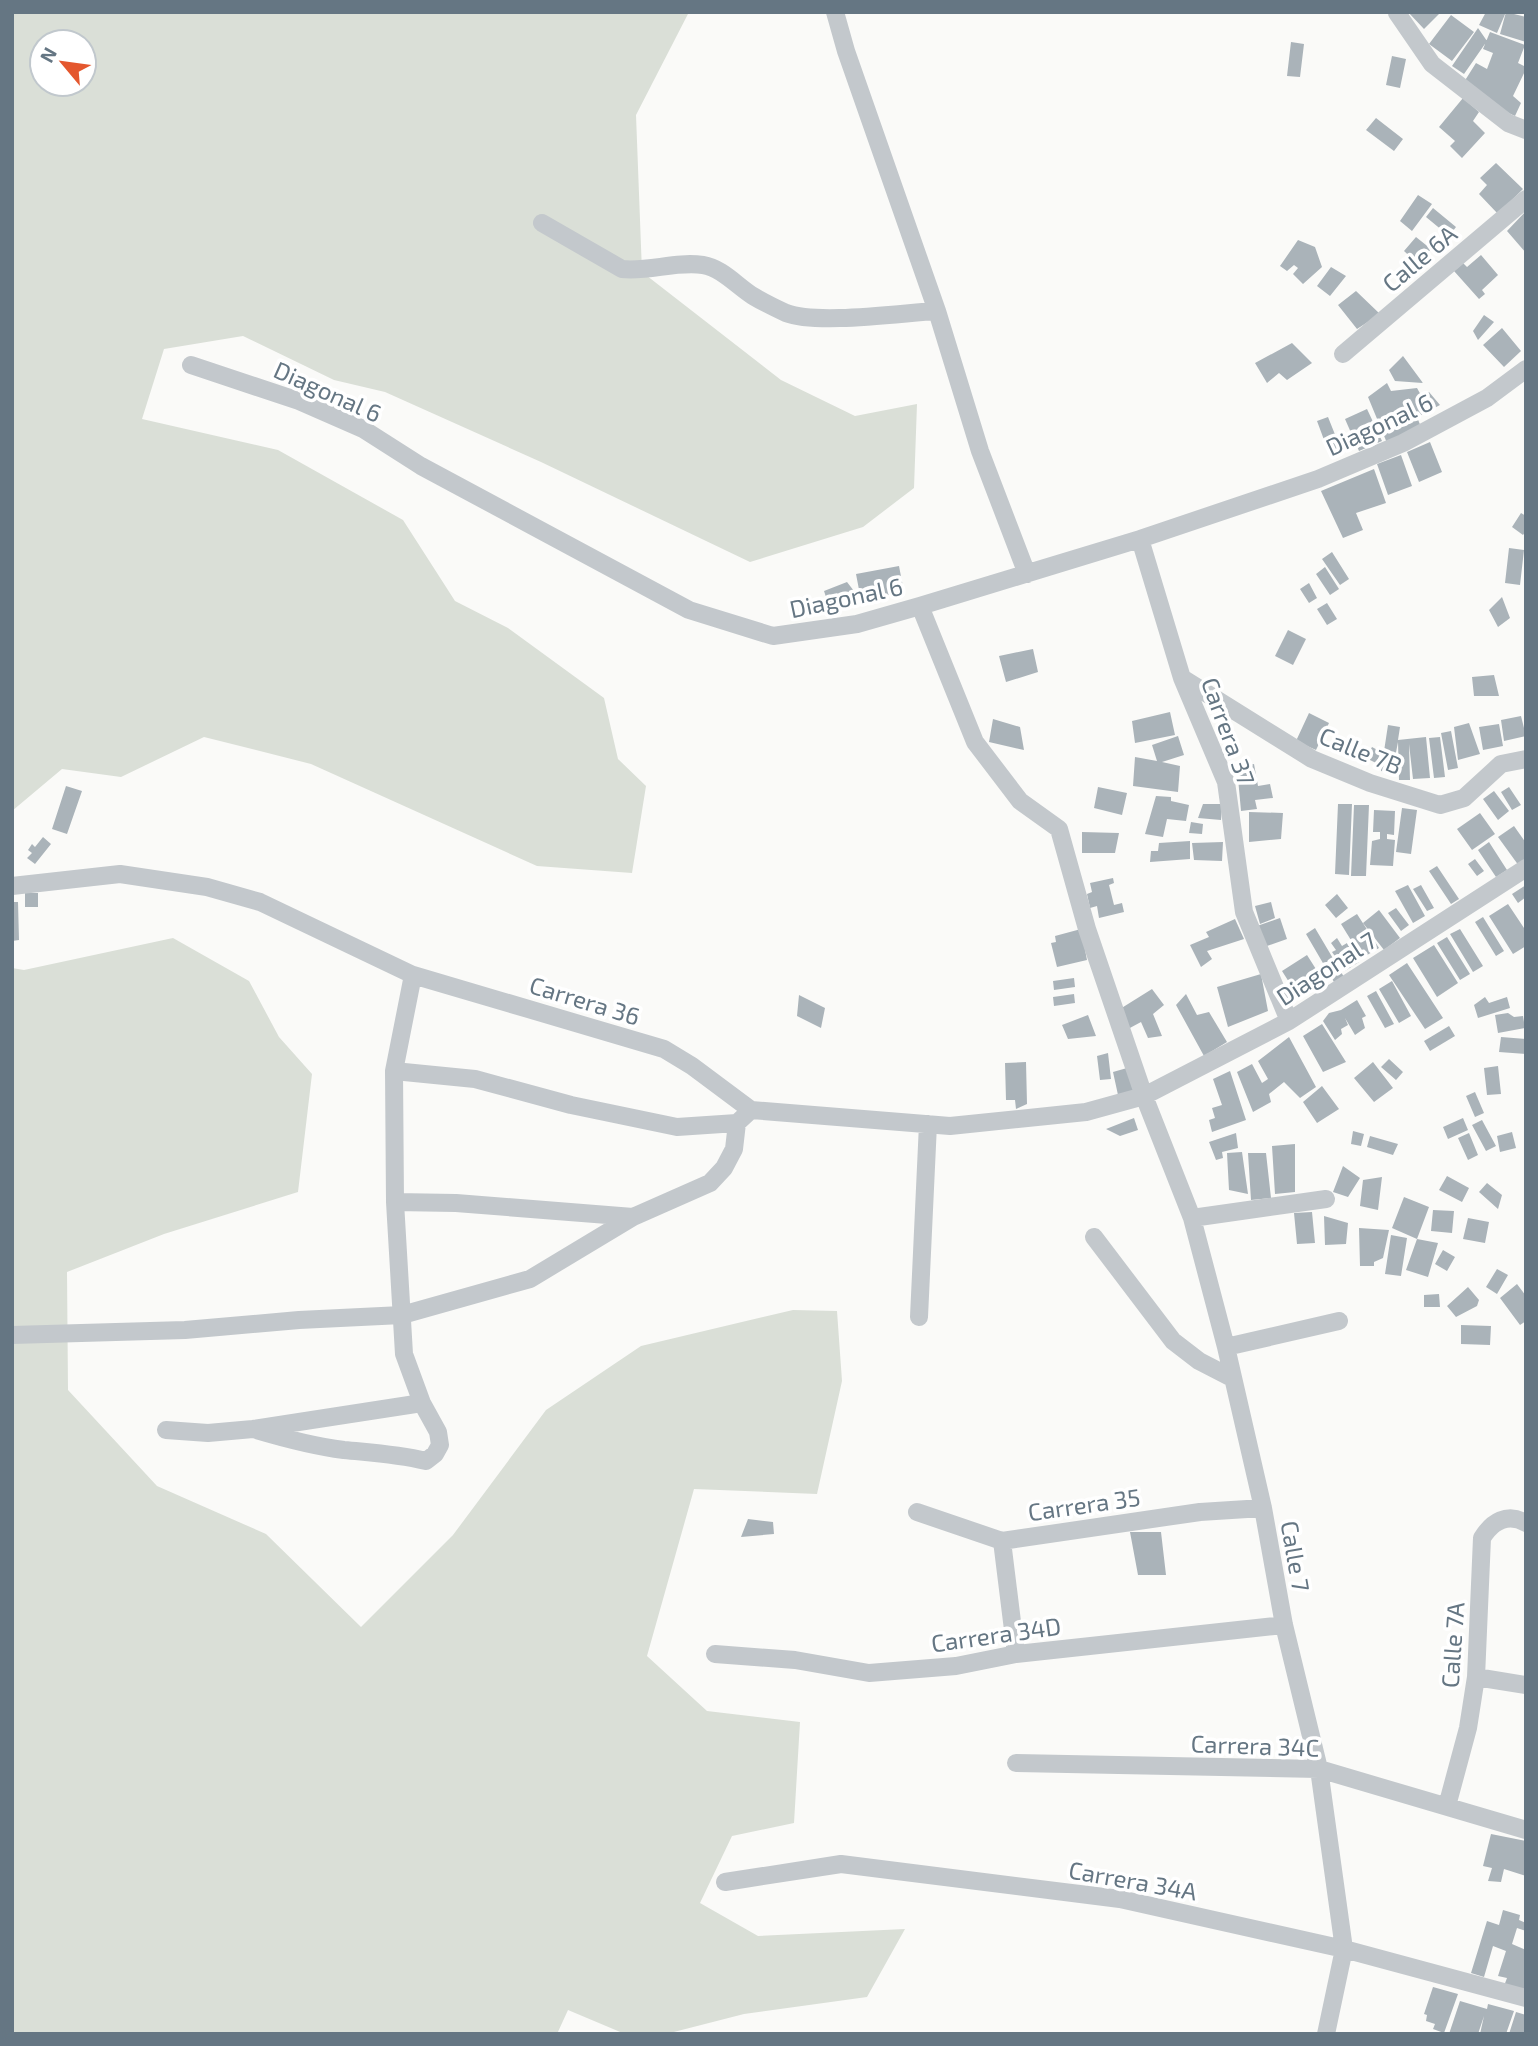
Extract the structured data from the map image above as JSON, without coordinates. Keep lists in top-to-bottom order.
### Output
{
  "streets": {
    "street": [
      "Calle 6A",
      "Diagonal 6",
      "Carrera 37",
      "Calle 7B",
      "Diagonal 7",
      "Carrera 36",
      "Carrera 35",
      "Calle 7",
      "Carrera 34D",
      "Calle 7A",
      "Carrera 34C",
      "Carrera 34A"
    ]
  },
  "crossings": [
    ["Diagonal 6", "Carrera 37"],
    ["Diagonal 6", "Calle 7"],
    ["Carrera 37", "Calle 7B"],
    ["Carrera 37", "Diagonal 7"],
    ["Diagonal 7", "Calle 7"],
    ["Carrera 35", "Calle 7"],
    ["Calle 7", "Carrera 34D"],
    ["Calle 7", "Carrera 34C"],
    ["Calle 7", "Carrera 34A"],
    ["Calle 7A", "Carrera 34C"]
  ],
  "north": "top left"
}
